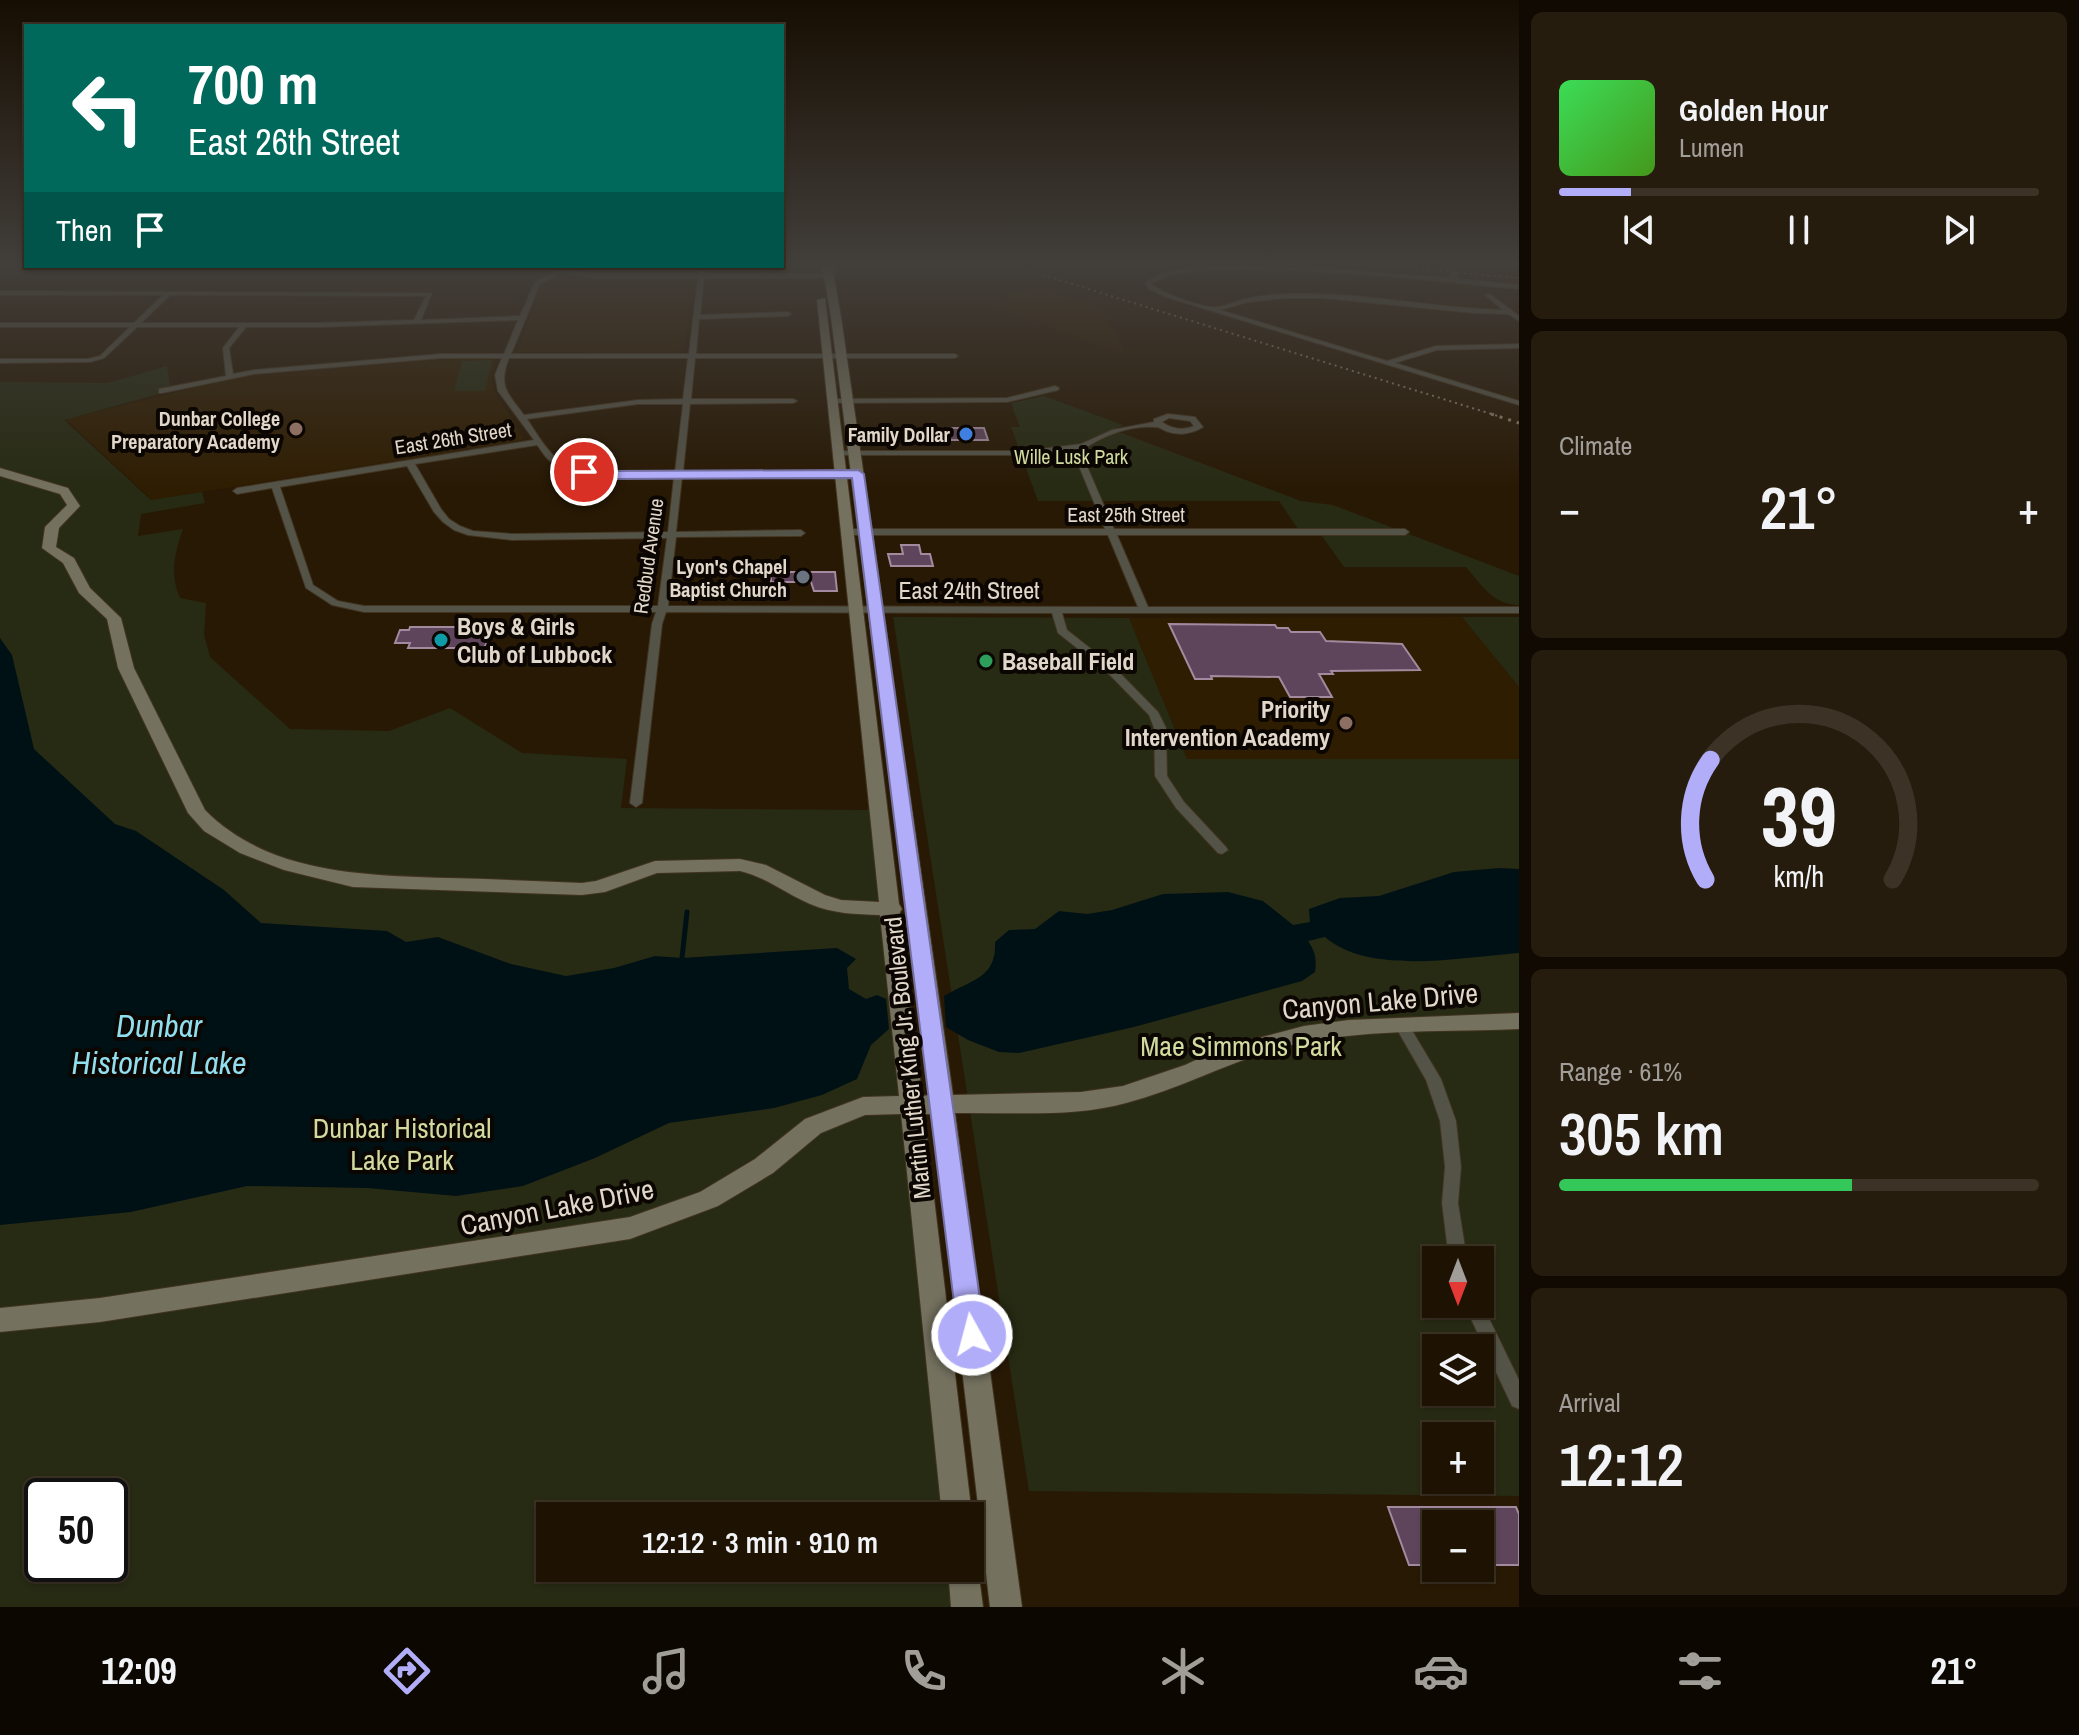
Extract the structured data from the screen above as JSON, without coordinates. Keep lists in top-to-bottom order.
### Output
{
  "streets": {
    "main road": ["Canyon Lake Drive", "Martin Luther King Jr. Boulevard"],
    "street": [
      "East 26th Street",
      "East 25th Street",
      "Redbud Avenue",
      "East 24th Street"
    ]
  },
  "crossings": [
    ["East 26th Street", "Redbud Avenue"],
    ["East 26th Street", "East 24th Street"],
    ["East 26th Street", "Martin Luther King Jr. Boulevard"],
    ["East 25th Street", "Martin Luther King Jr. Boulevard"],
    ["Redbud Avenue", "East 24th Street"],
    ["East 24th Street", "Martin Luther King Jr. Boulevard"],
    ["Canyon Lake Drive", "Martin Luther King Jr. Boulevard"]
  ],
  "water": ["Dunbar Historical Lake"],
  "parks": ["Wille Lusk Park", "Mae Simmons Park", "Dunbar Historical Lake Park"],
  "places": [
    "Dunbar College Preparatory Academy",
    "Family Dollar",
    "Lyon's Chapel Baptist Church",
    "Boys & Girls Club of Lubbock",
    "Baseball Field",
    "Priority Intervention Academy"
  ],
  "north": "bottom",
  "page": {
    "turn": ["700 m", "East 26th Street"],
    "song": ["Golden Hour", "Lumen"],
    "then": "Then",
    "tile": [
      "Climate",
      ["Range · 61%", "305 km"],
      ["Arrival", "12:12"]
    ],
    "heat": ["−", "21°", "+"],
    "map_buttons": ["+", "−"],
    "limit": "50",
    "trip": "12:12 · 3 min · 910 m",
    "tabs": ["12:09", "21°"],
    "gauge": ["39", "km/h"]
  }
}
